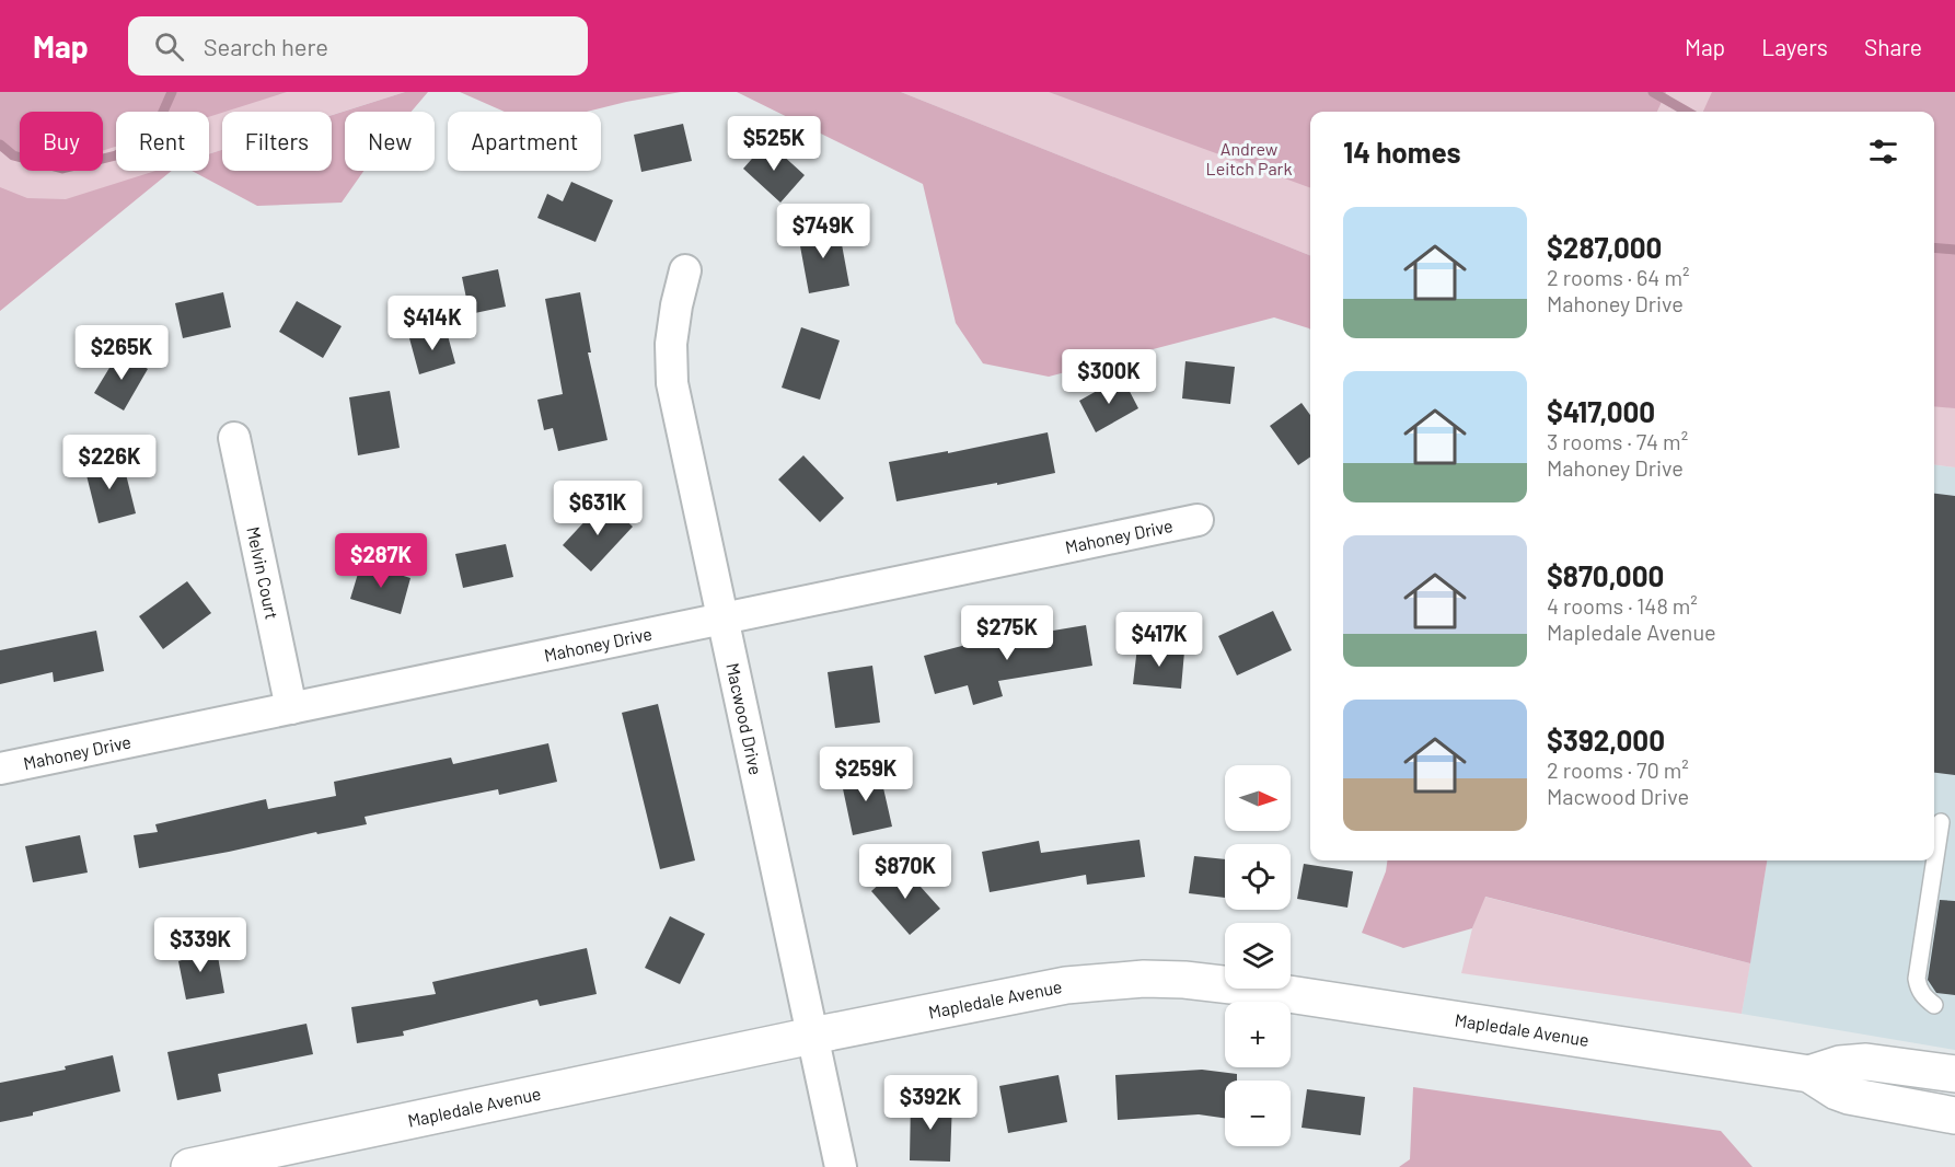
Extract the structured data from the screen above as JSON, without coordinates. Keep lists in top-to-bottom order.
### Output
{
  "streets": {
    "street": [
      "Mahoney Drive",
      "Melvin Court",
      "Macwood Drive",
      "Mapledale Avenue"
    ]
  },
  "crossings": [
    ["Mahoney Drive", "Melvin Court"],
    ["Mahoney Drive", "Macwood Drive"],
    ["Macwood Drive", "Mapledale Avenue"]
  ],
  "parks": ["Andrew Leitch Park"],
  "north": "right",
  "page": {
    "header": "Map",
    "search": "Search here",
    "nav": ["Map", "Layers", "Share"],
    "chip": [
      "Buy",
      "Rent",
      "Filters",
      "New",
      "Apartment"
    ],
    "heading": "14 homes",
    "price": [
      "$525K",
      "$749K",
      "$414K",
      "$265K",
      "$300K",
      "$226K",
      "$631K",
      "$287K",
      "$275K",
      "$417K",
      "$259K",
      "$870K",
      "$339K",
      "$392K"
    ],
    "list": [
      {
        "name": "$287,000",
        "note": "2 rooms · 64 m² · Mahoney Drive"
      },
      {
        "name": "$417,000",
        "note": "3 rooms · 74 m² · Mahoney Drive"
      },
      {
        "name": "$870,000",
        "note": "4 rooms · 148 m² · Mapledale Avenue"
      },
      {
        "name": "$392,000",
        "note": "2 rooms · 70 m² · Macwood Drive"
      }
    ],
    "map_buttons": ["+", "−"]
  }
}
